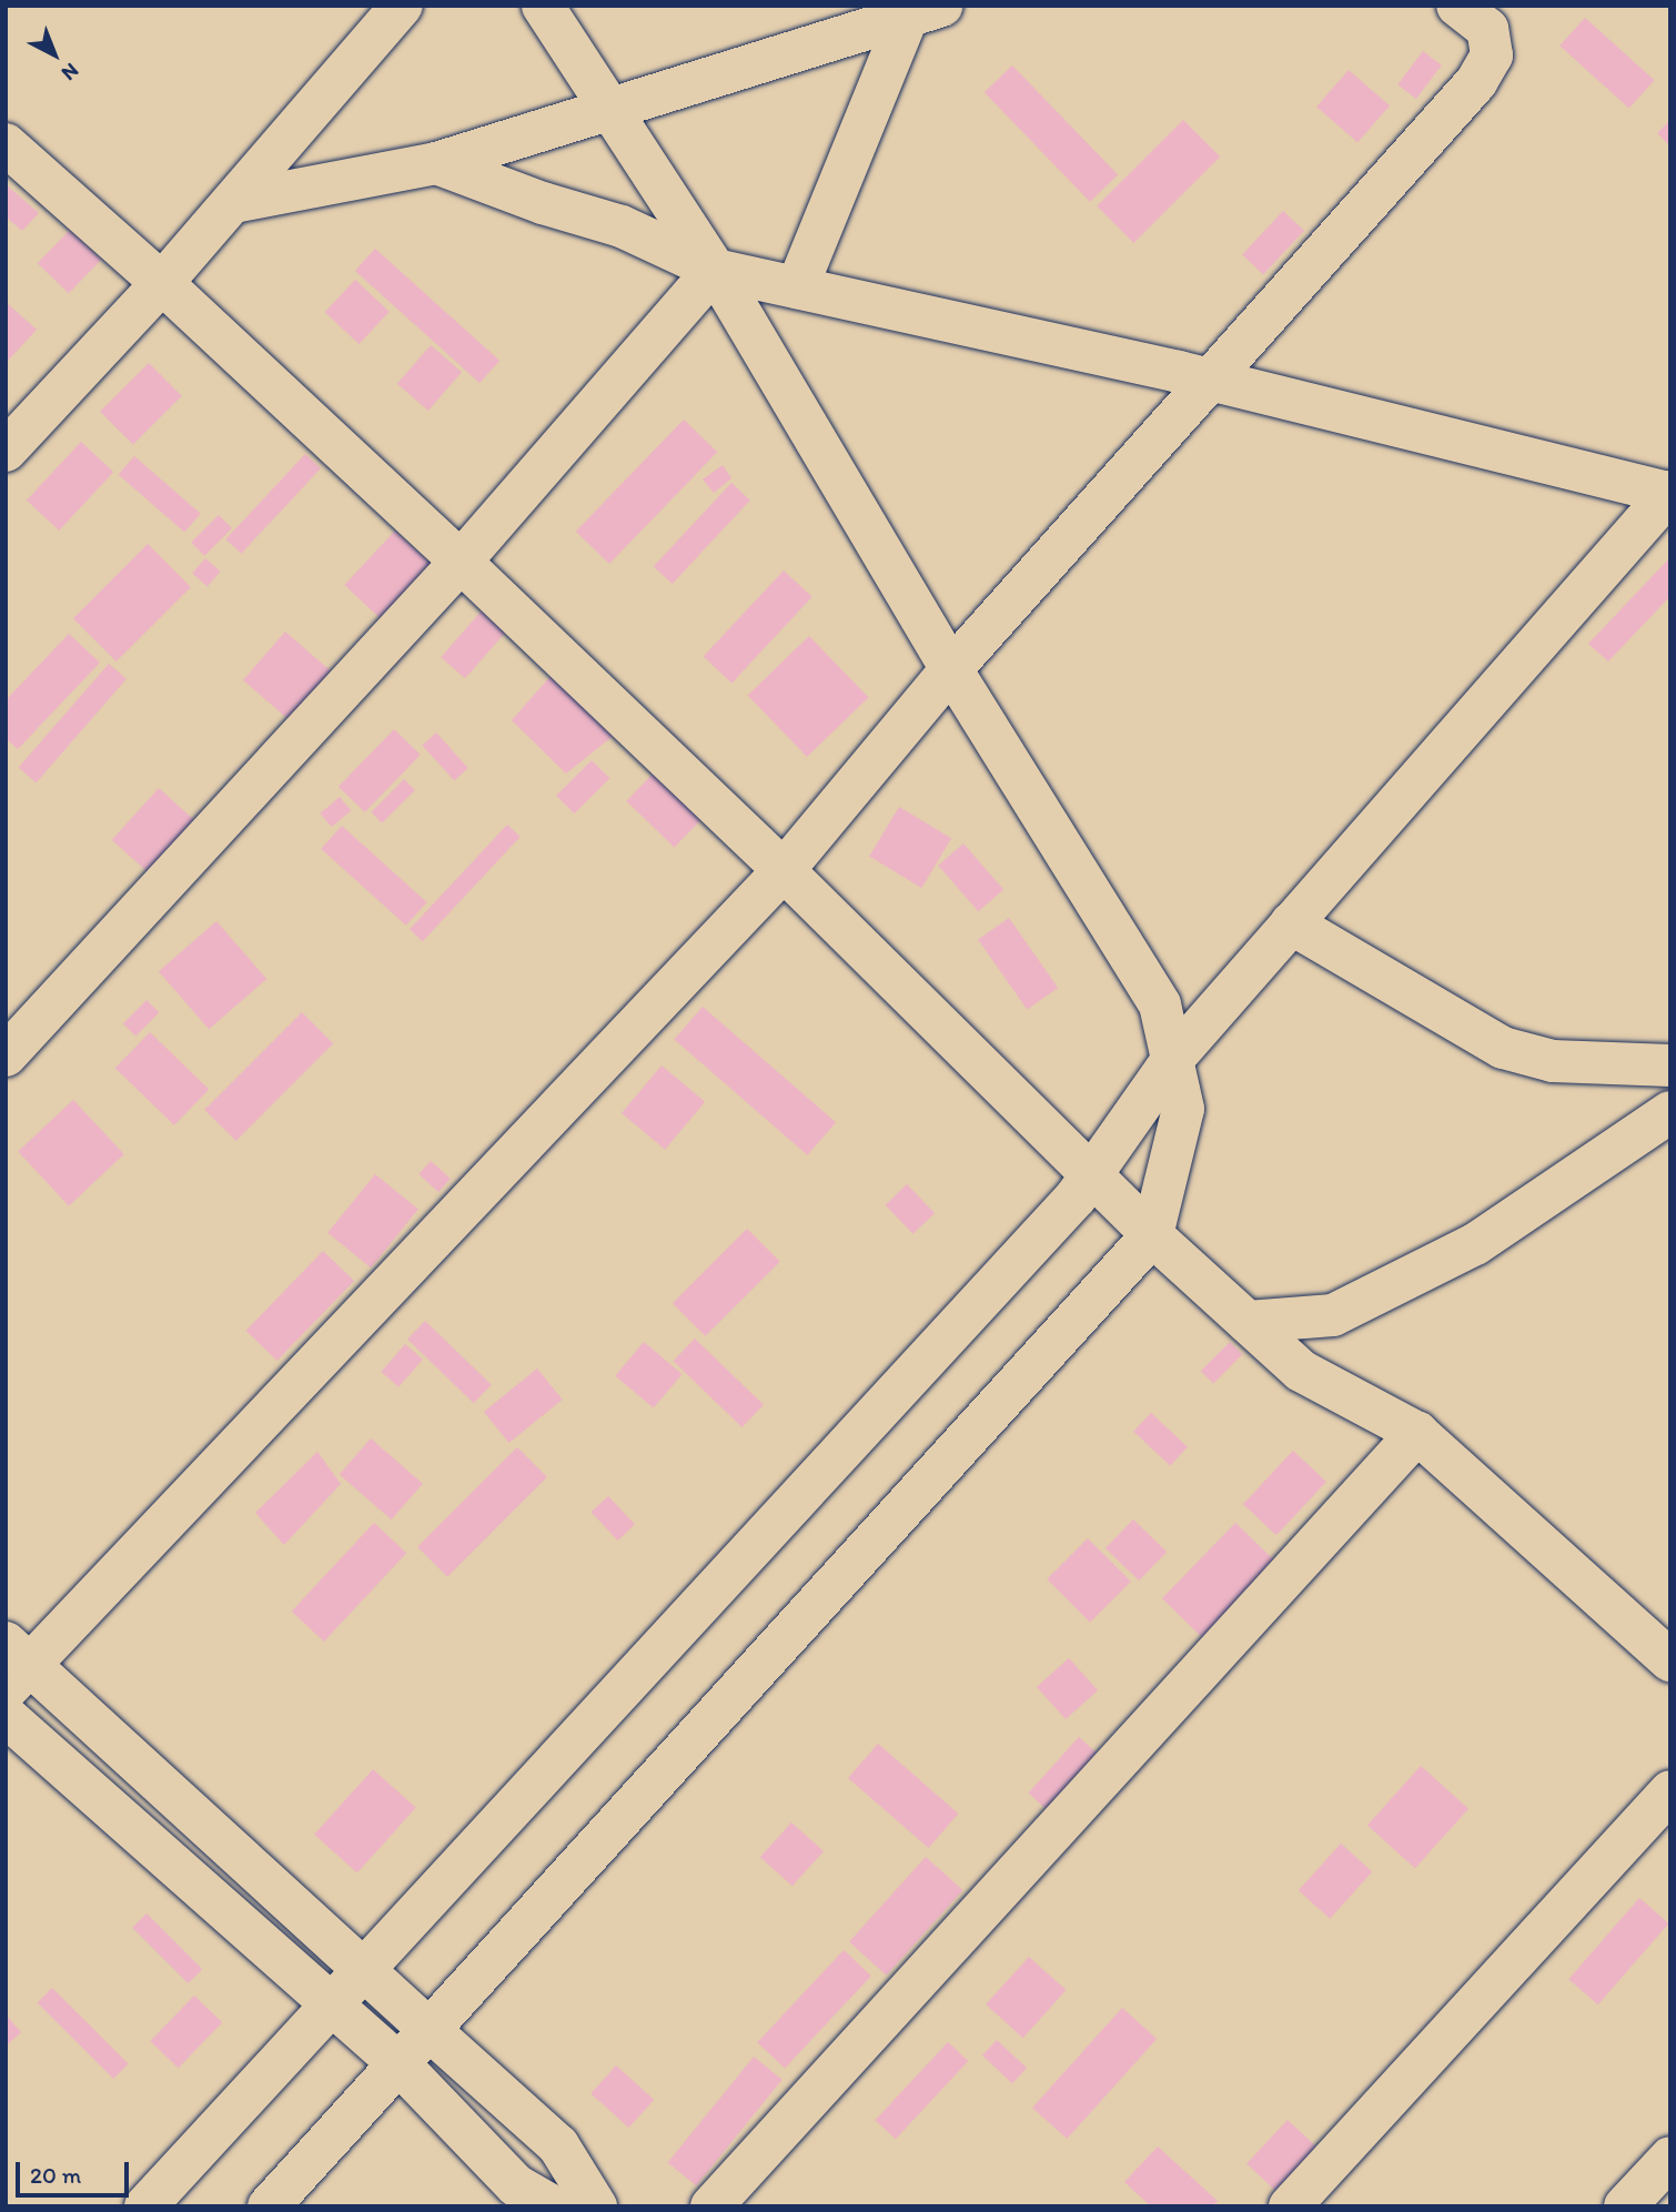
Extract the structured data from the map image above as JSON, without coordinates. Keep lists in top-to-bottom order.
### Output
{
  "scale_bar": "20 m",
  "north": "bottom right"
}
